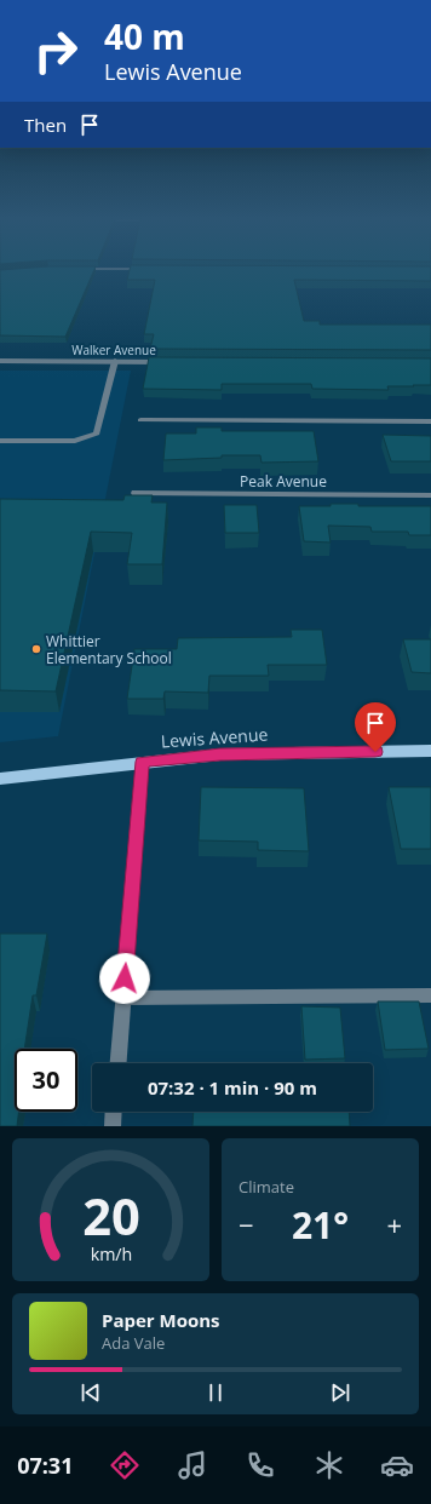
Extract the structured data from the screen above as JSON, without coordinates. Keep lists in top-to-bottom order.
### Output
{
  "streets": {
    "main road": ["Lewis Avenue"],
    "street": ["Walker Avenue", "Peak Avenue"]
  },
  "places": ["Whittier Elementary School"],
  "page": {
    "turn": ["40 m", "Lewis Avenue"],
    "then": "Then",
    "limit": "30",
    "trip": "07:32 · 1 min · 90 m",
    "tile": "Climate",
    "heat": ["−", "21°", "+"],
    "song": ["Paper Moons", "Ada Vale"],
    "tabs": "07:31",
    "gauge": ["20", "km/h"]
  }
}
